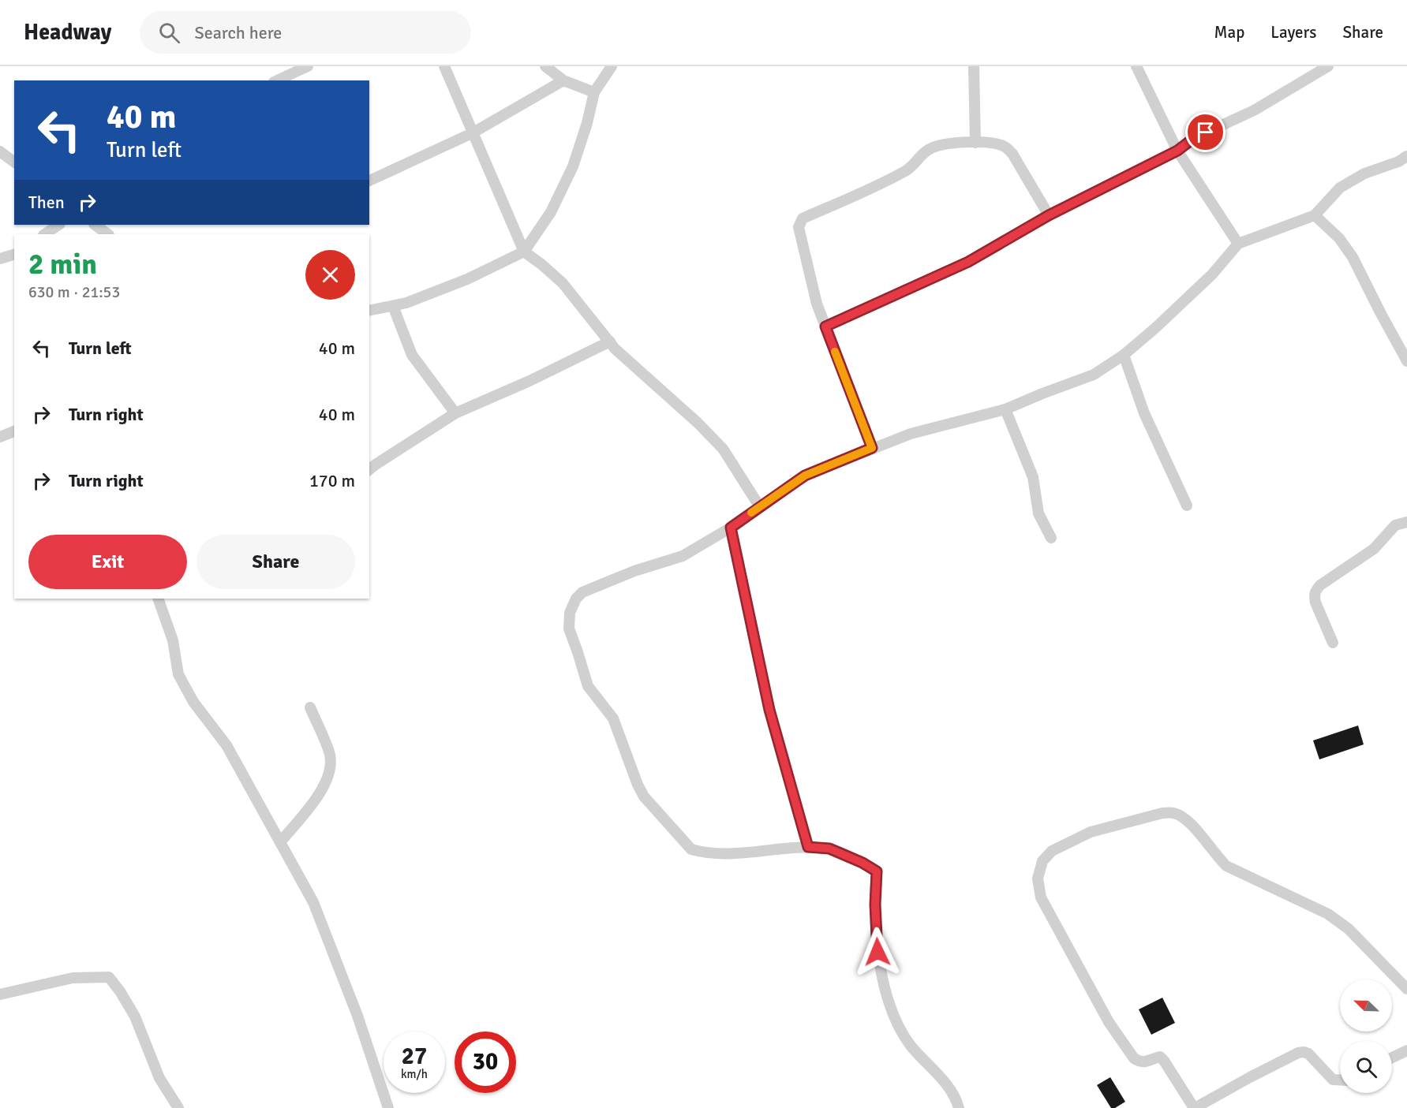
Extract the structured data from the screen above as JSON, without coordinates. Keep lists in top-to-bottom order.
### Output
{
  "north": "top left",
  "page": {
    "header": "Headway",
    "search": "Search here",
    "nav": ["Map", "Layers", "Share"],
    "turn": ["40 m", "Turn left"],
    "then": "Then",
    "heading": ["2 min", "630 m · 21:53"],
    "list": [
      {
        "name": "Turn left",
        "value": "40 m"
      },
      {
        "name": "Turn right",
        "value": "40 m"
      },
      {
        "name": "Turn right",
        "value": "170 m"
      }
    ],
    "buttons": ["Exit", "Share"],
    "speed": "27 km/h",
    "limit": "30"
  }
}
